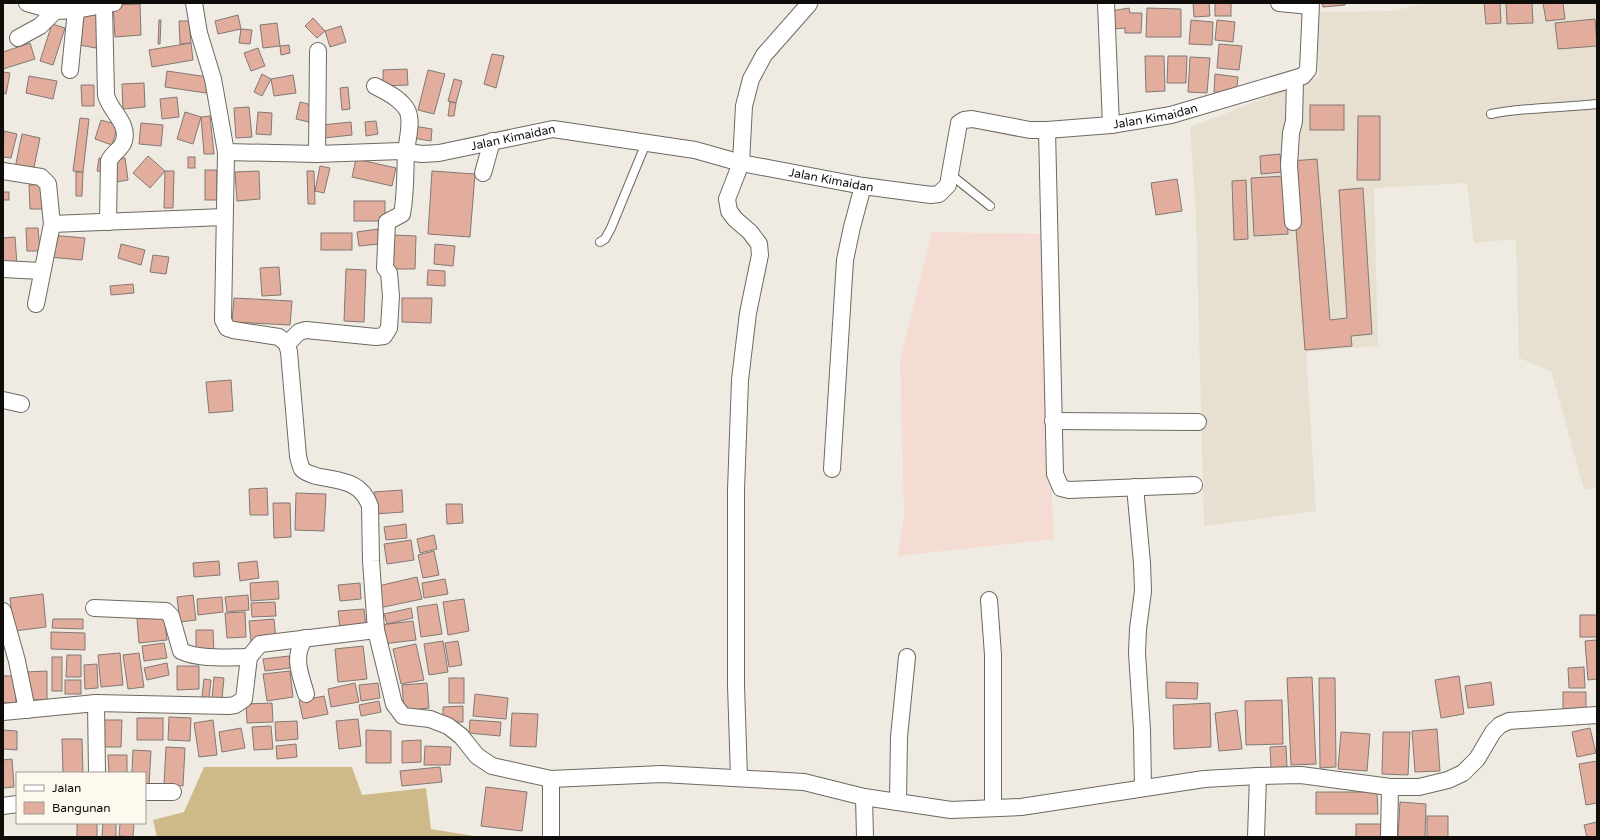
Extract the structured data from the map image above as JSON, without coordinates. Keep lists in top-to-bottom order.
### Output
{
  "streets": {
    "street": ["Jalan Kimaidan"]
  },
  "legend": ["Jalan", "Bangunan"]
}
